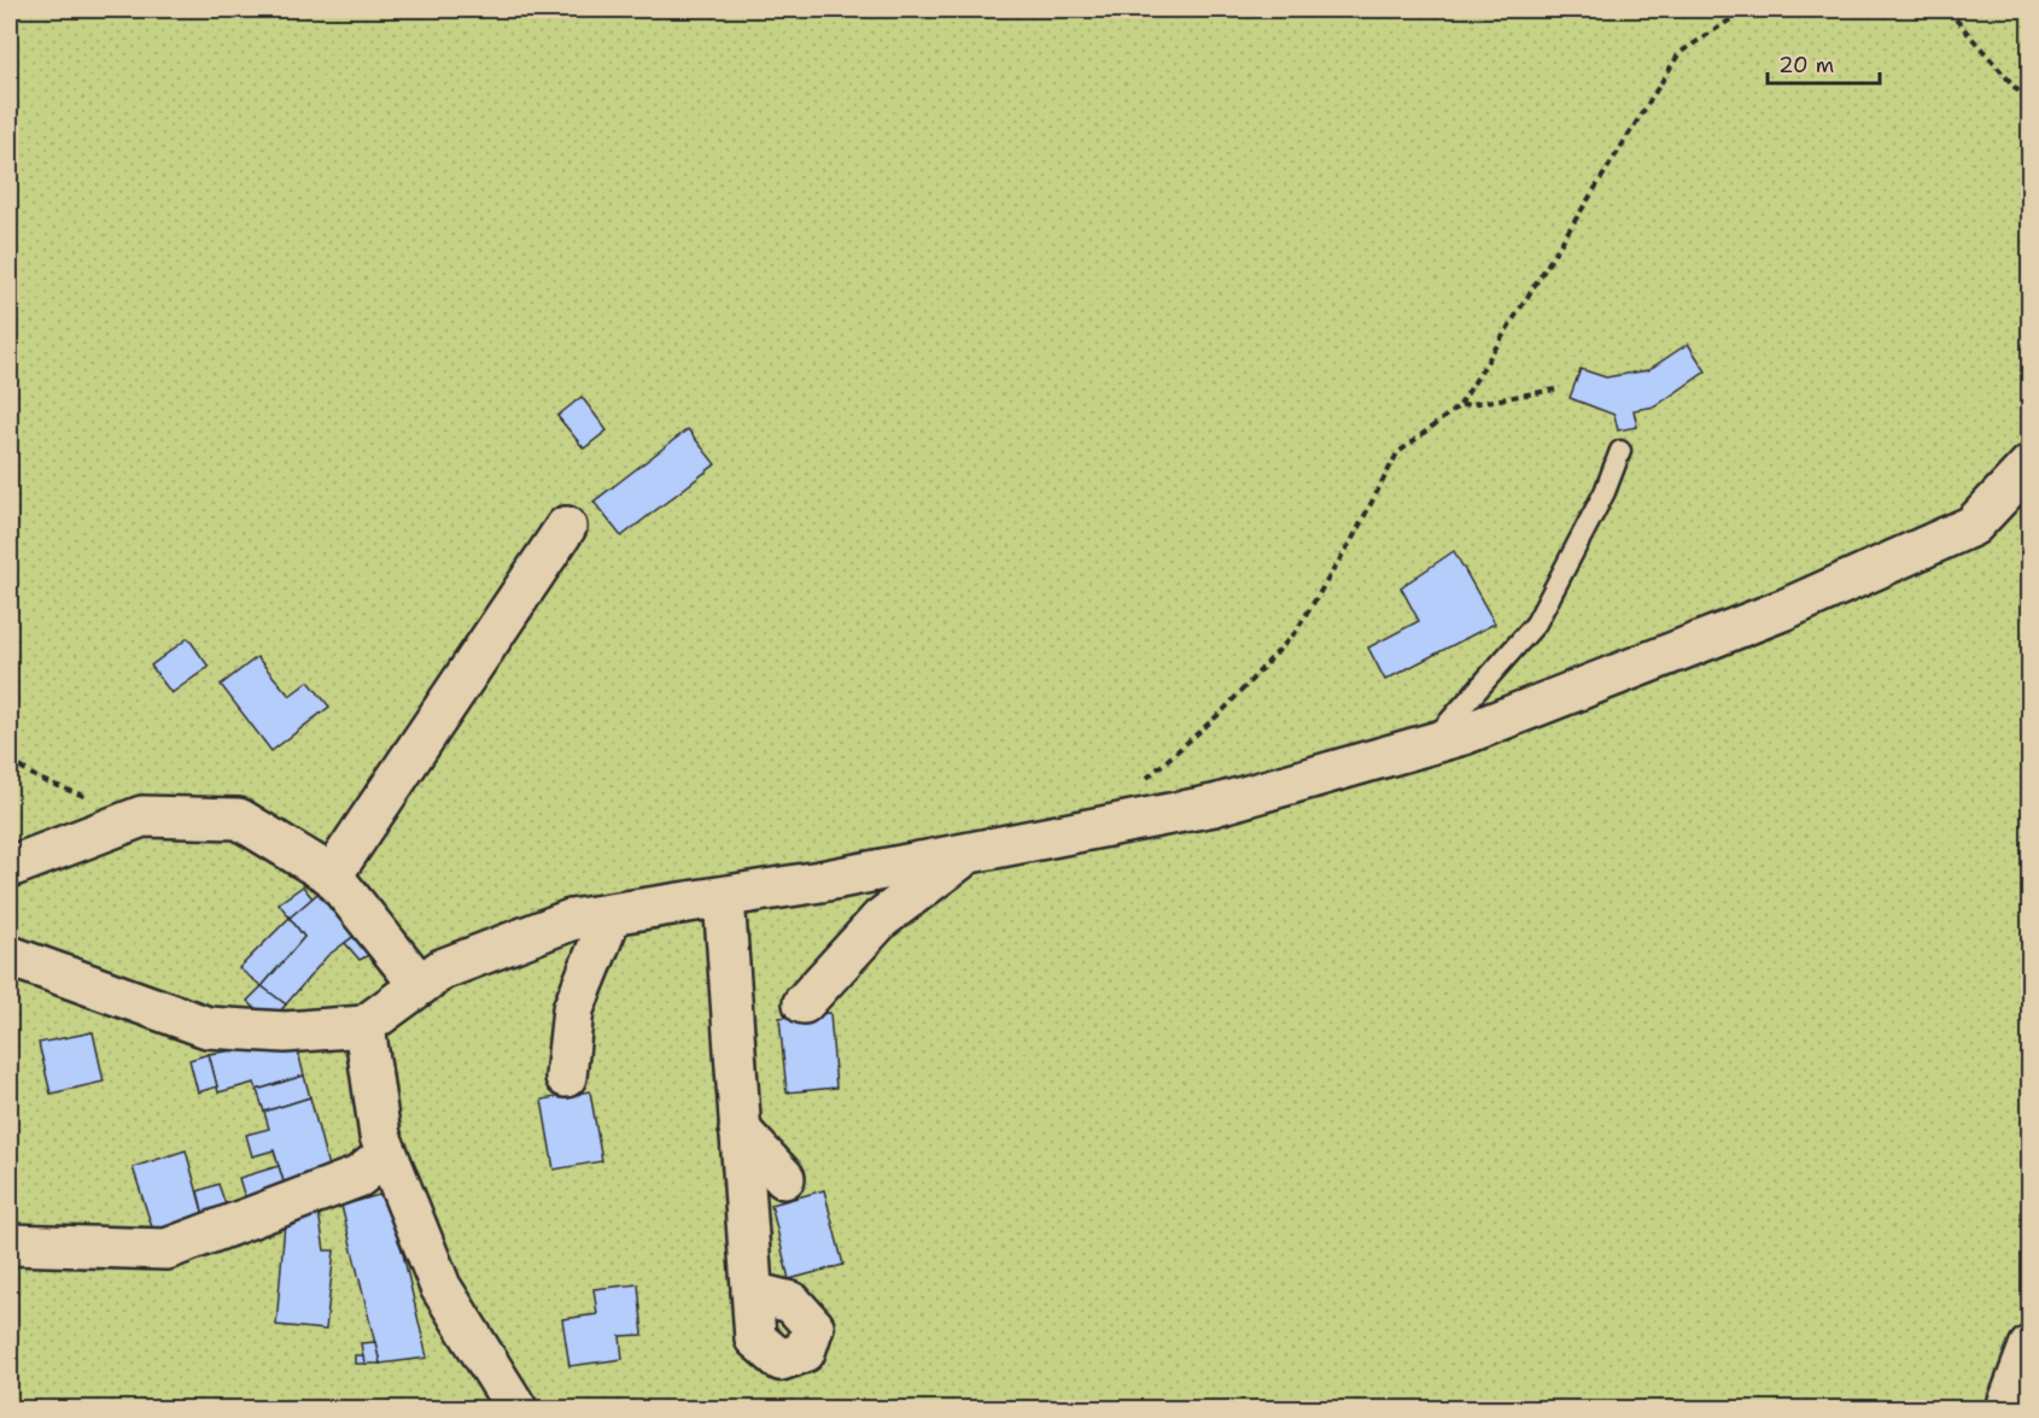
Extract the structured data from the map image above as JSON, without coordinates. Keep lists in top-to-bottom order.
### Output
{
  "scale_bar": "20 m"
}
